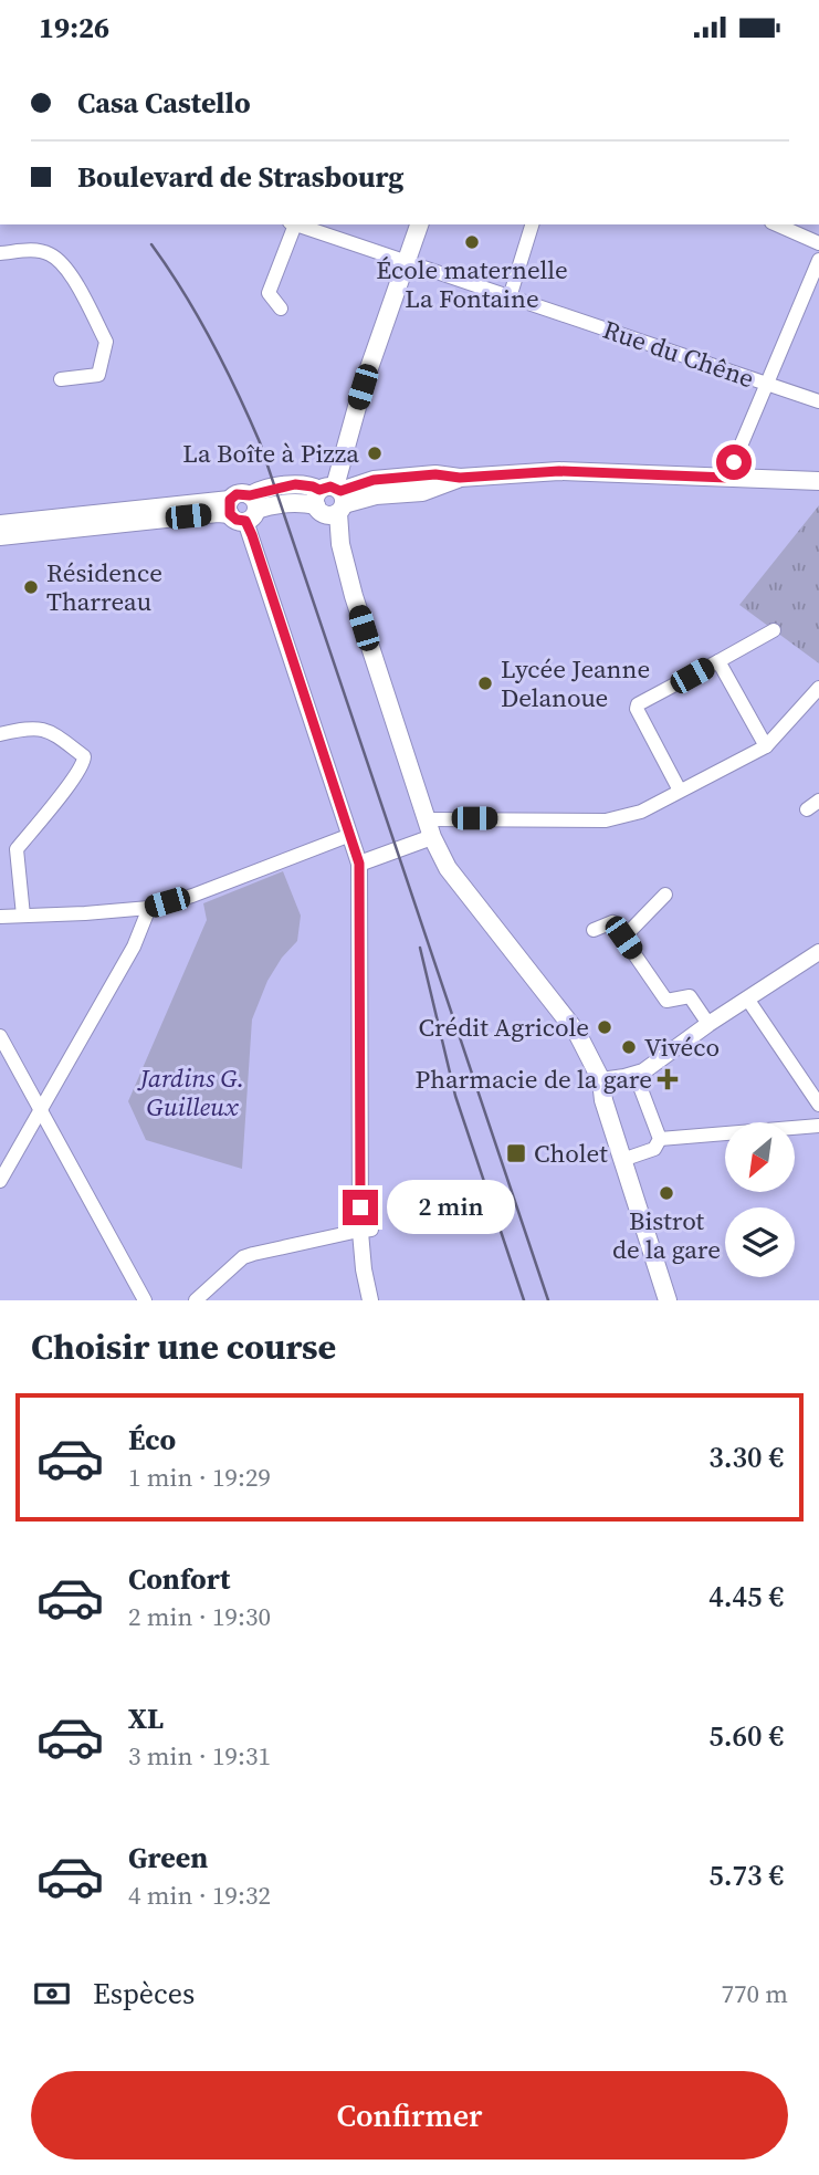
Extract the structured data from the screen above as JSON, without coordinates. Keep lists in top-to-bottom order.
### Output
{
  "streets": {
    "street": ["Rue du Chêne"]
  },
  "parks": ["Jardins G. Guilleux"],
  "places": {
    "other": [
      "École maternelle La Fontaine",
      "La Boîte à Pizza",
      "Résidence Tharreau",
      "Lycée Jeanne Delanoue",
      "Crédit Agricole",
      "Vivéco",
      "Bistrot de la gare"
    ],
    "health": ["Pharmacie de la gare"],
    "transit": ["Cholet"]
  },
  "north": "bottom left",
  "page": {
    "status": "19:26",
    "banner": ["Casa Castello", "Boulevard de Strasbourg"],
    "bubble": "2 min",
    "heading": "Choisir une course",
    "list": [
      {
        "name": "Éco",
        "note": "1 min · 19:29",
        "value": "3.30 €"
      },
      {
        "name": "Confort",
        "note": "2 min · 19:30",
        "value": "4.45 €"
      },
      {
        "name": "XL",
        "note": "3 min · 19:31",
        "value": "5.60 €"
      },
      {
        "name": "Green",
        "note": "4 min · 19:32",
        "value": "5.73 €"
      }
    ],
    "pay": ["Espèces", "770 m"],
    "buttons": "Confirmer"
  }
}
